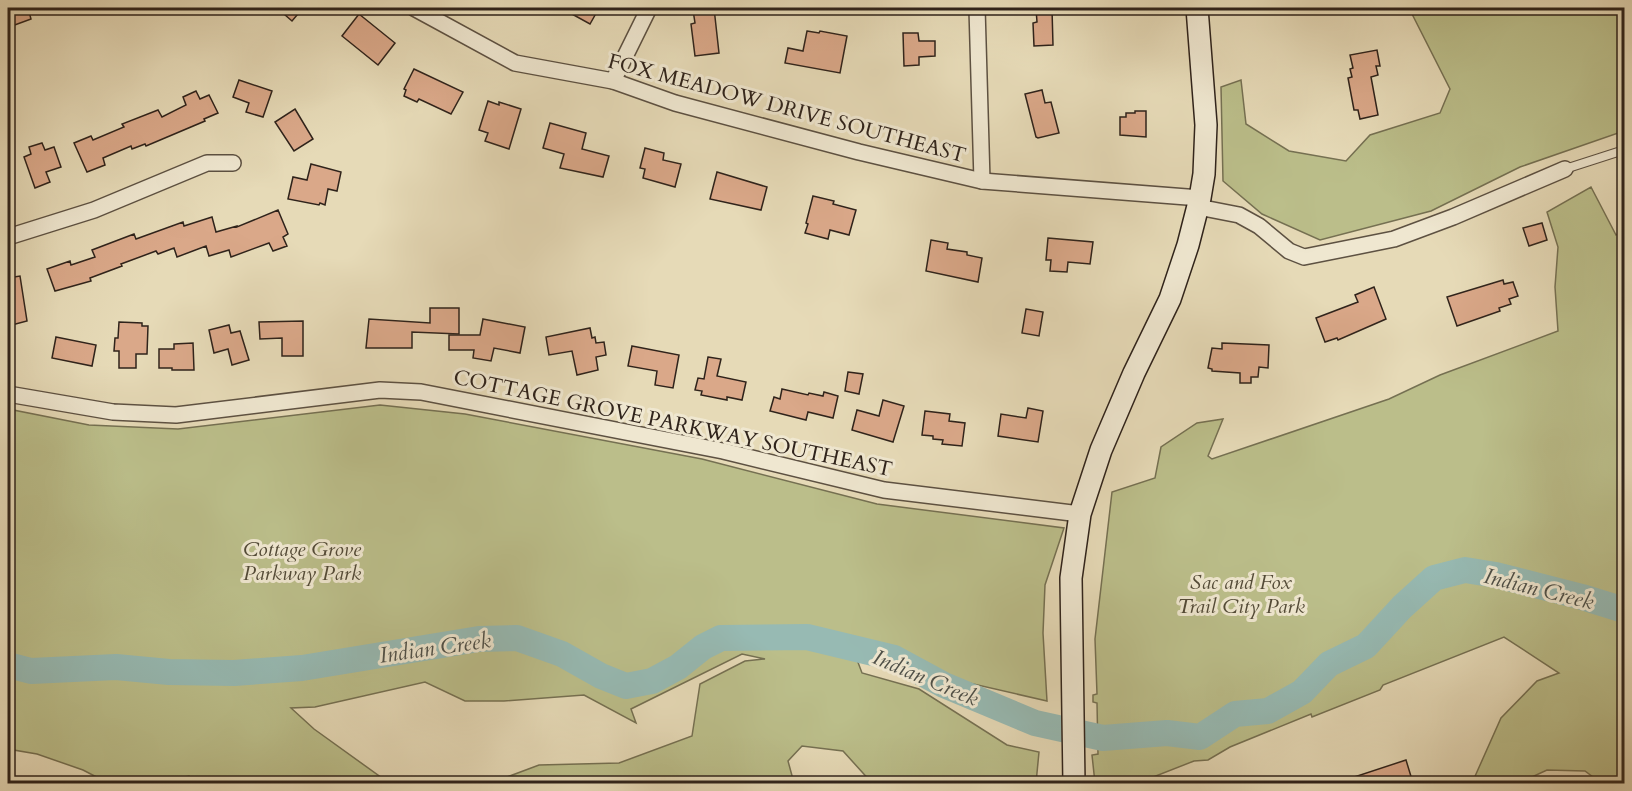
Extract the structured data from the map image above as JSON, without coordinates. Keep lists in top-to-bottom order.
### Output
{
  "streets": {
    "street": ["FOX MEADOW DRIVE SOUTHEAST", "COTTAGE GROVE PARKWAY SOUTHEAST"]
  },
  "water": ["Indian Creek"],
  "parks": ["Cottage Grove Parkway Park", "Sac and Fox Trail City Park"]
}
